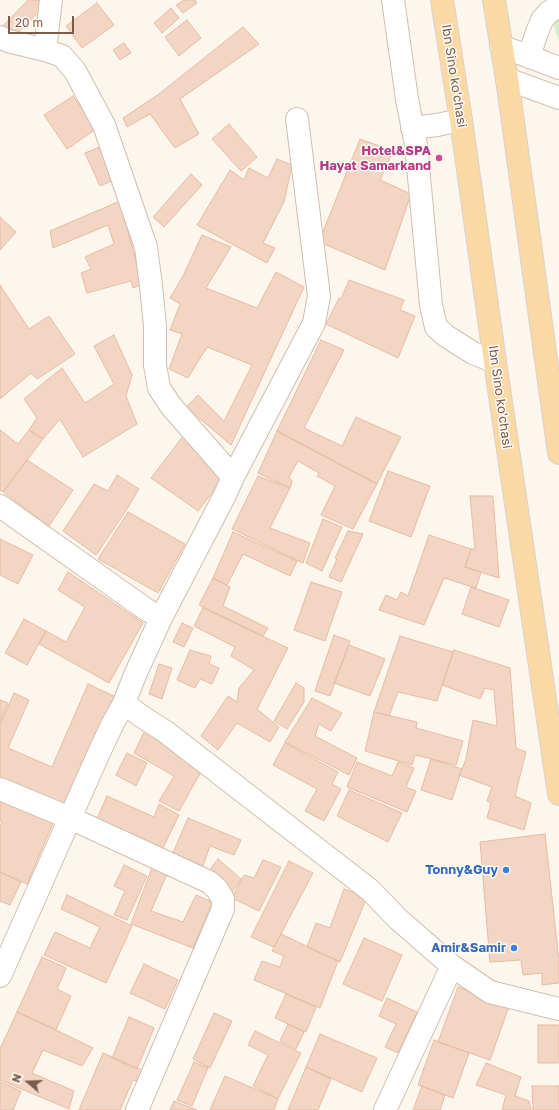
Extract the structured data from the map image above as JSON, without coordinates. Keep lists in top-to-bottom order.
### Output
{
  "streets": {
    "main road": ["Ibn Sino ko'chasi"]
  },
  "places": ["Hotel&SPA Hayat Samarkand", "Tonny&Guy", "Amir&Samir"],
  "scale_bar": "20 m",
  "north": "left"
}
